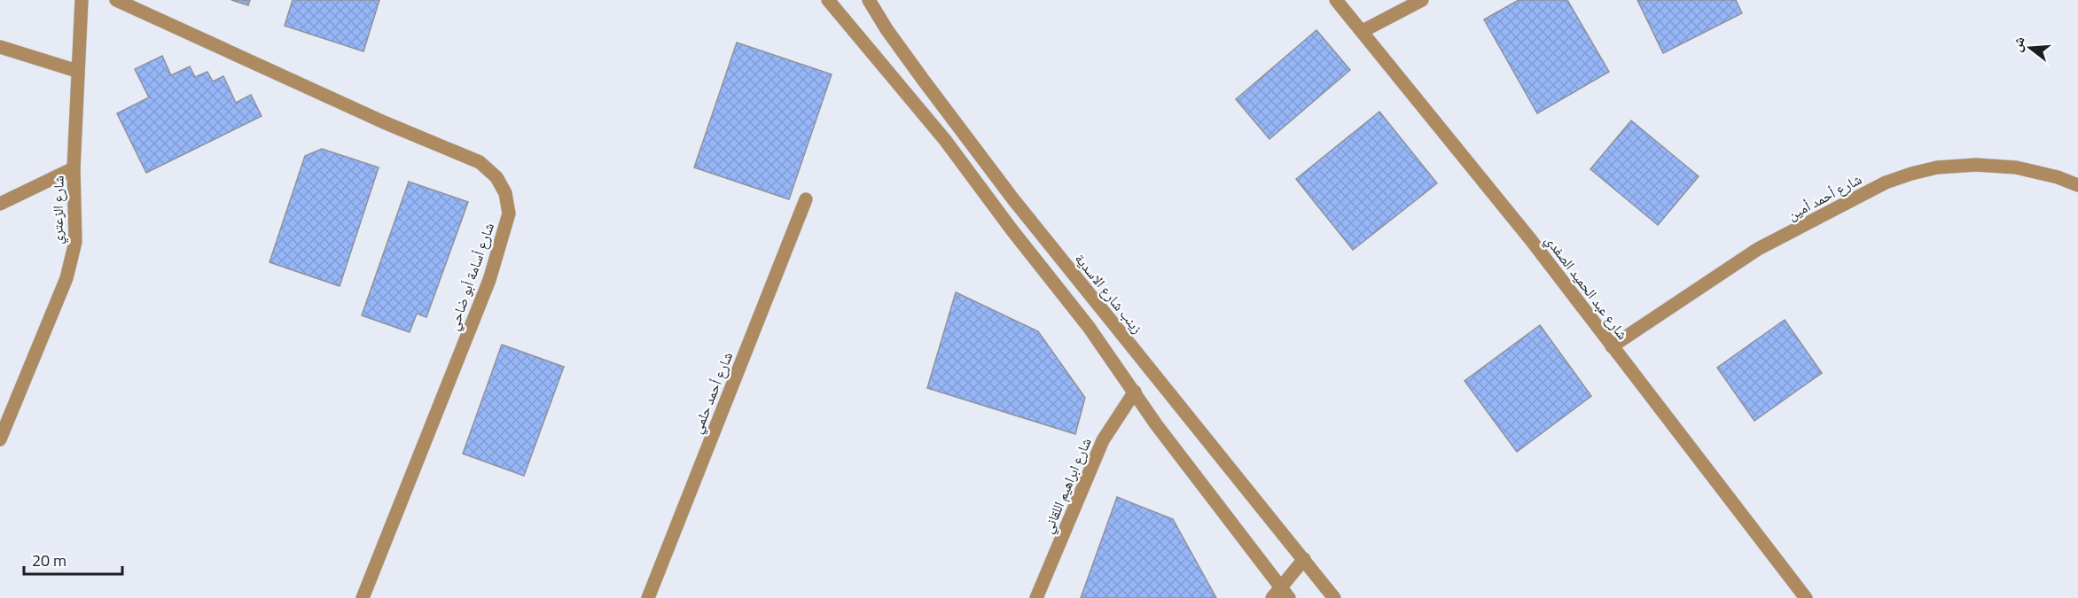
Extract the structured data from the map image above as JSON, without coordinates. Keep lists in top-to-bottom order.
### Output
{
  "streets": {
    "street": [
      "شارع أحمد أمين",
      "شارع الزعتري",
      "شارع أسامة أبو ضاحي",
      "شارع عبد الحميد الصفدي",
      "زينب شارع الاسدية",
      "شارع أحمد حلمي",
      "شارع ابراهيم اللقاني"
    ]
  },
  "crossings": [
    ["شارع أحمد أمين", "شارع عبد الحميد الصفدي"]
  ],
  "scale_bar": "20 m",
  "north": "left"
}
